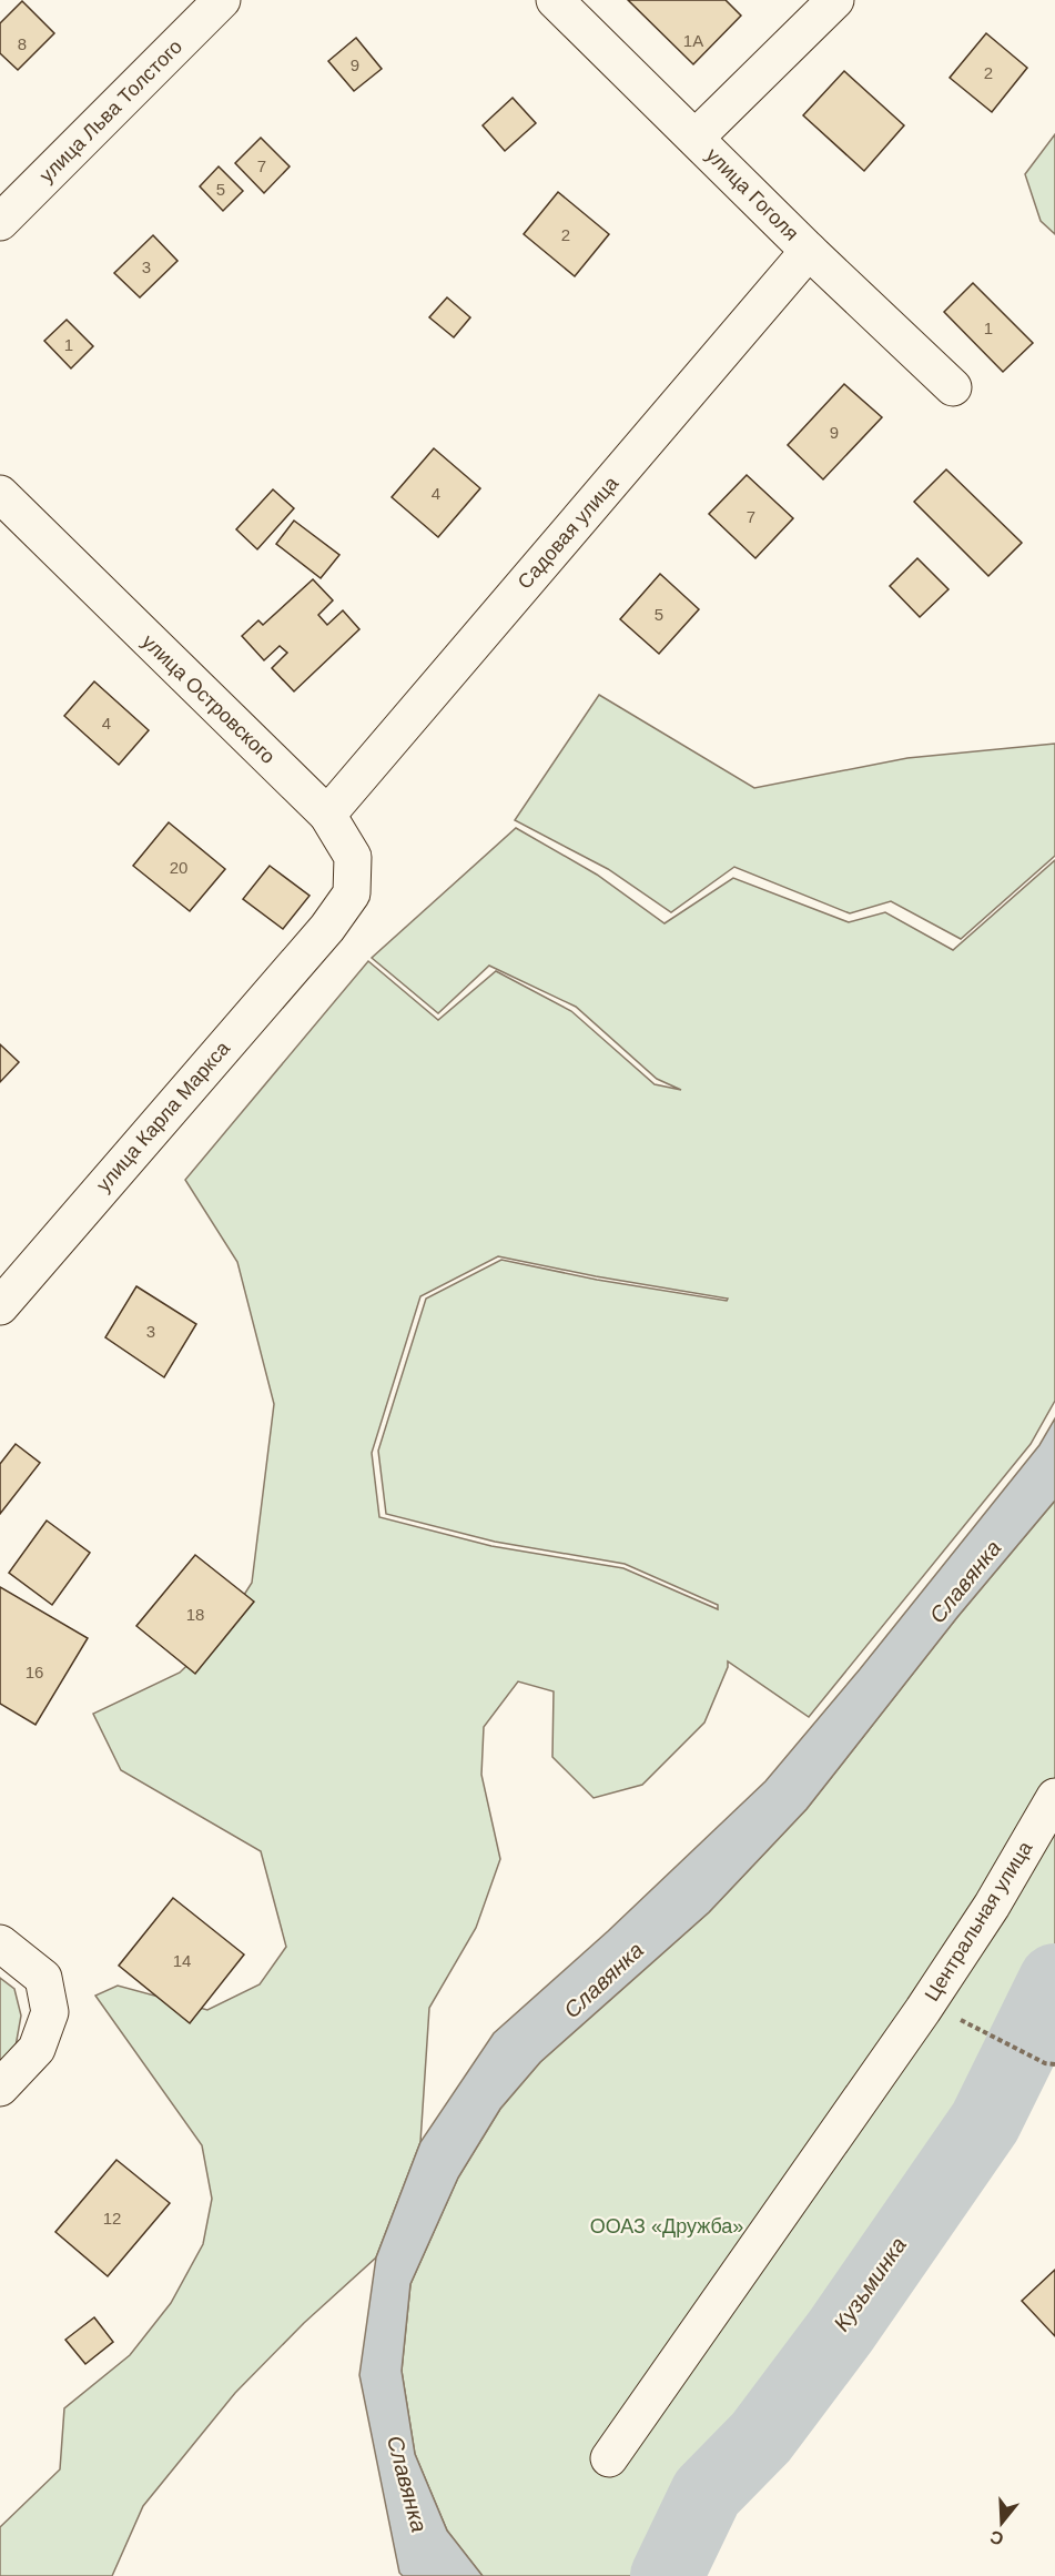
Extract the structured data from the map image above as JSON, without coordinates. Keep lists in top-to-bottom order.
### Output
{
  "streets": {
    "street": [
      "улица Льва Толстого",
      "улица Гоголя",
      "Садовая улица",
      "улица Островского",
      "улица Карла Маркса",
      "Центральная улица"
    ]
  },
  "crossings": [
    ["улица Гоголя", "Садовая улица"],
    ["Садовая улица", "улица Островского"],
    ["улица Островского", "улица Карла Маркса"]
  ],
  "water": ["Славянка", "Кузьминка"],
  "parks": ["ООАЗ «Дружба»"],
  "house_numbers": [
    "1А",
    "8",
    "9",
    "2",
    "7",
    "5",
    "2",
    "3",
    "1",
    "1",
    "9",
    "4",
    "7",
    "5",
    "4",
    "20",
    "3",
    "18",
    "16",
    "14",
    "12"
  ],
  "north": "bottom"
}
